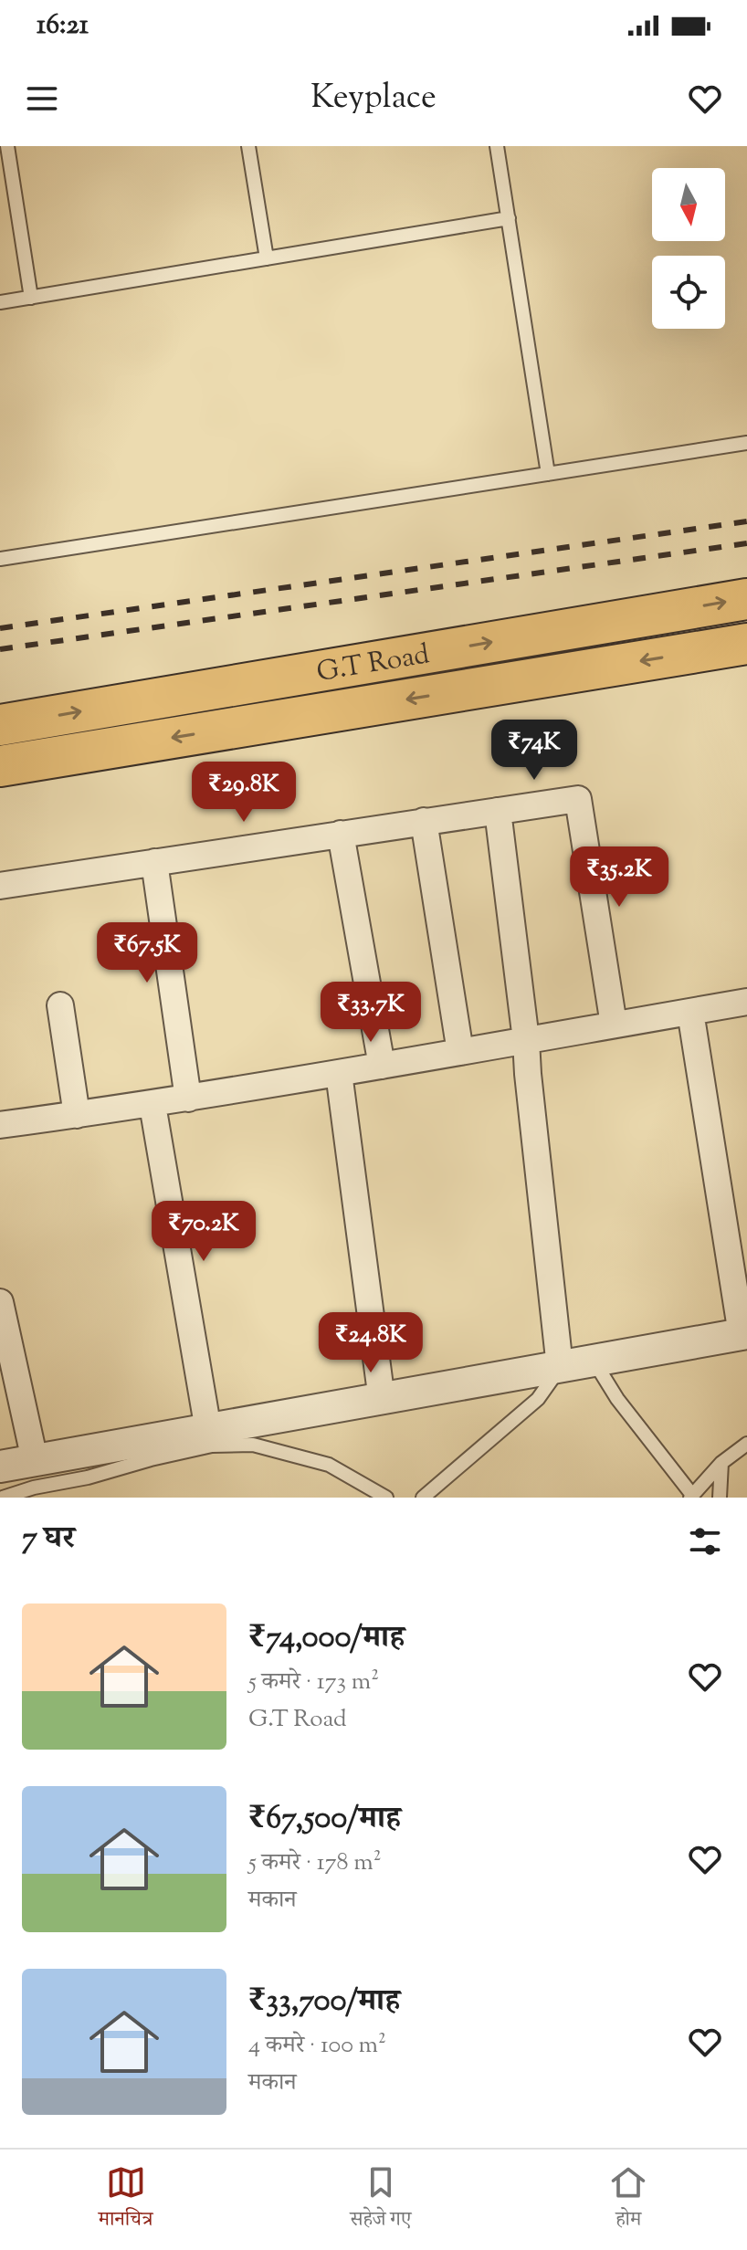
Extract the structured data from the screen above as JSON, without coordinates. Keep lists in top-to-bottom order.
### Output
{
  "streets": {
    "highway": ["G.T Road"]
  },
  "north": "bottom",
  "page": {
    "status": "16:21",
    "header": "Keyplace",
    "price": [
      "₹74K",
      "₹29.8K",
      "₹35.2K",
      "₹67.5K",
      "₹33.7K",
      "₹70.2K",
      "₹24.8K"
    ],
    "heading": "7 घर",
    "list": [
      {
        "name": "₹74,000/माह",
        "note": "5 कमरे · 173 m² · G.T Road"
      },
      {
        "name": "₹67,500/माह",
        "note": "5 कमरे · 178 m² · मकान"
      },
      {
        "name": "₹33,700/माह",
        "note": "4 कमरे · 100 m² · मकान"
      }
    ],
    "tabs": ["मानचित्र", "सहेजे गए", "होम"]
  }
}
